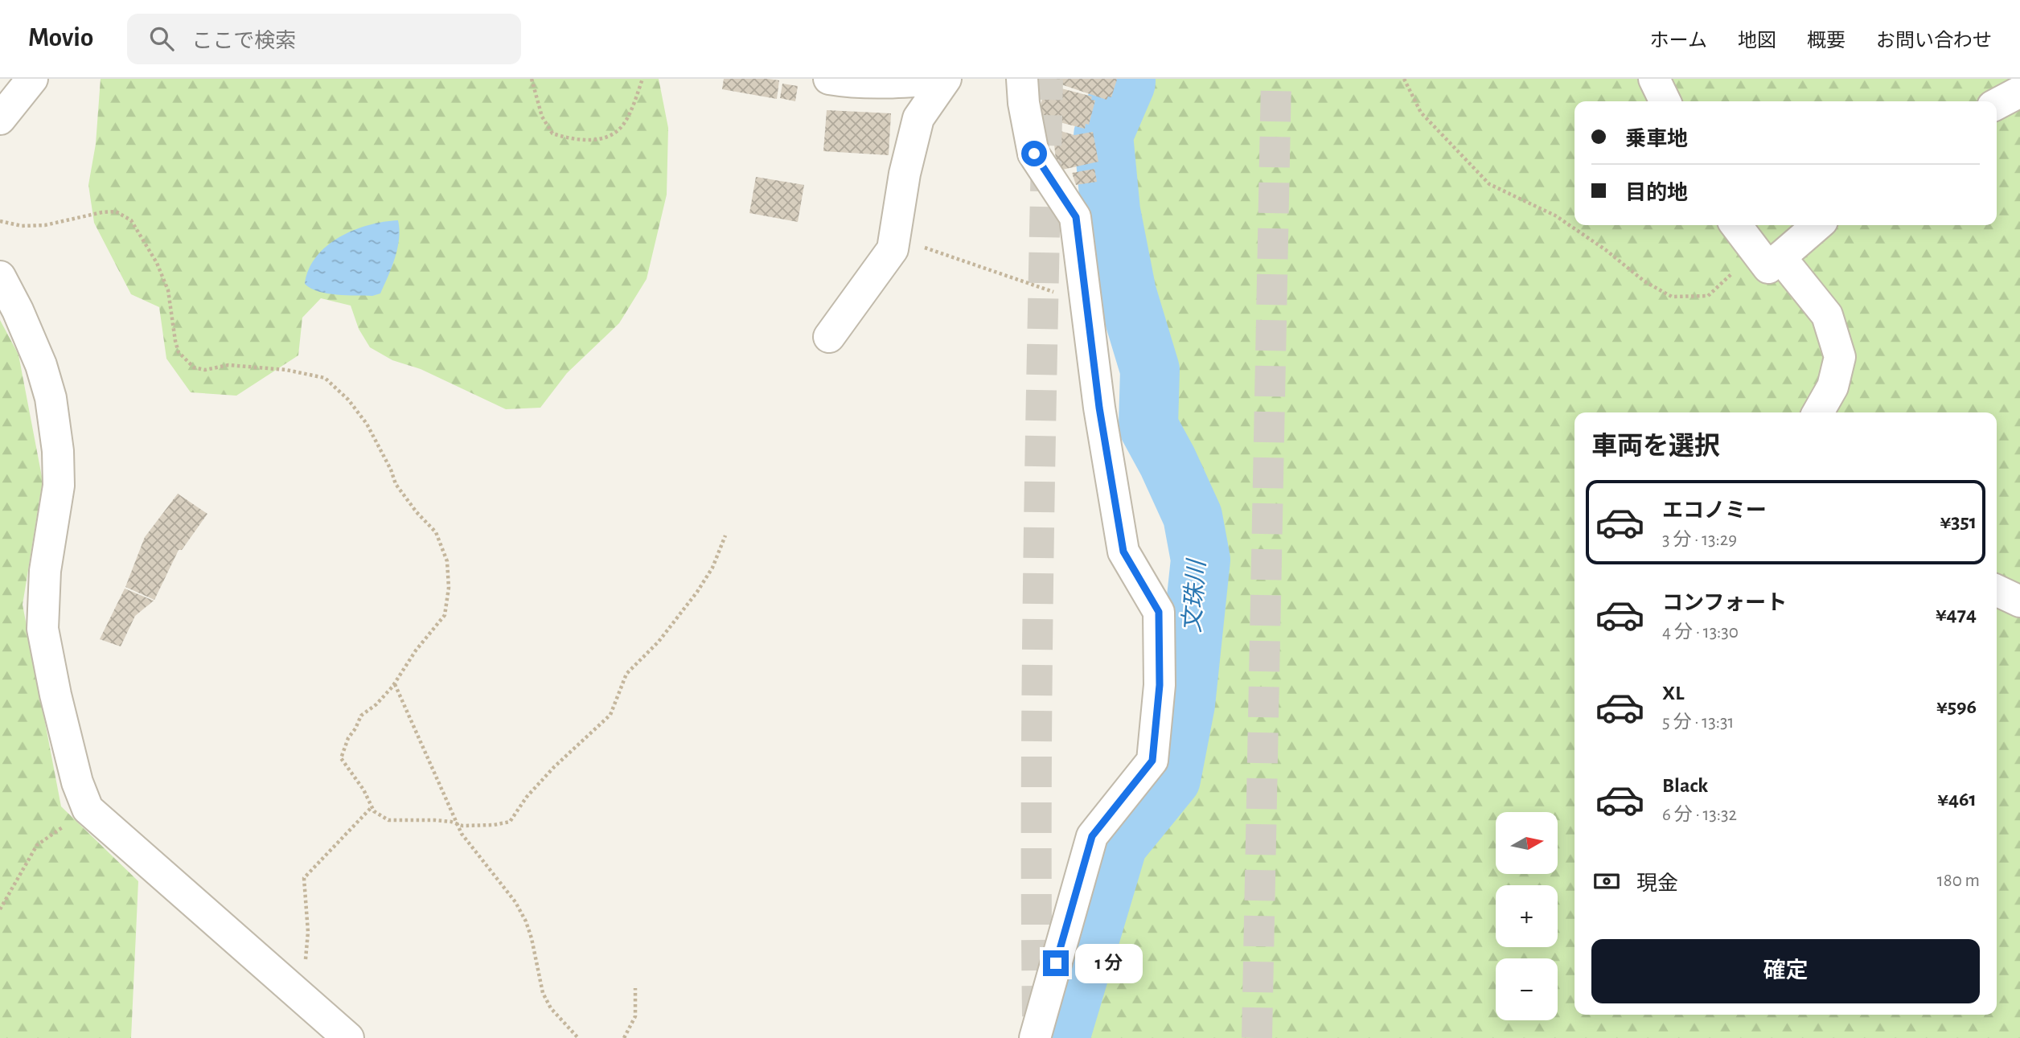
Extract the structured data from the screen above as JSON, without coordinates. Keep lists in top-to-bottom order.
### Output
{
  "water": ["文珠川"],
  "north": "right",
  "page": {
    "header": "Movio",
    "search": "ここで検索",
    "nav": [
      "ホーム",
      "地図",
      "概要",
      "お問い合わせ"
    ],
    "banner": ["乗車地", "目的地"],
    "heading": "車両を選択",
    "list": [
      {
        "name": "エコノミー",
        "note": "3 分 · 13:29",
        "value": "¥351"
      },
      {
        "name": "コンフォート",
        "note": "4 分 · 13:30",
        "value": "¥474"
      },
      {
        "name": "XL",
        "note": "5 分 · 13:31",
        "value": "¥596"
      },
      {
        "name": "Black",
        "note": "6 分 · 13:32",
        "value": "¥461"
      }
    ],
    "map_buttons": ["+", "−"],
    "pay": ["現金", "180 m"],
    "buttons": "確定",
    "bubble": "1 分"
  }
}
